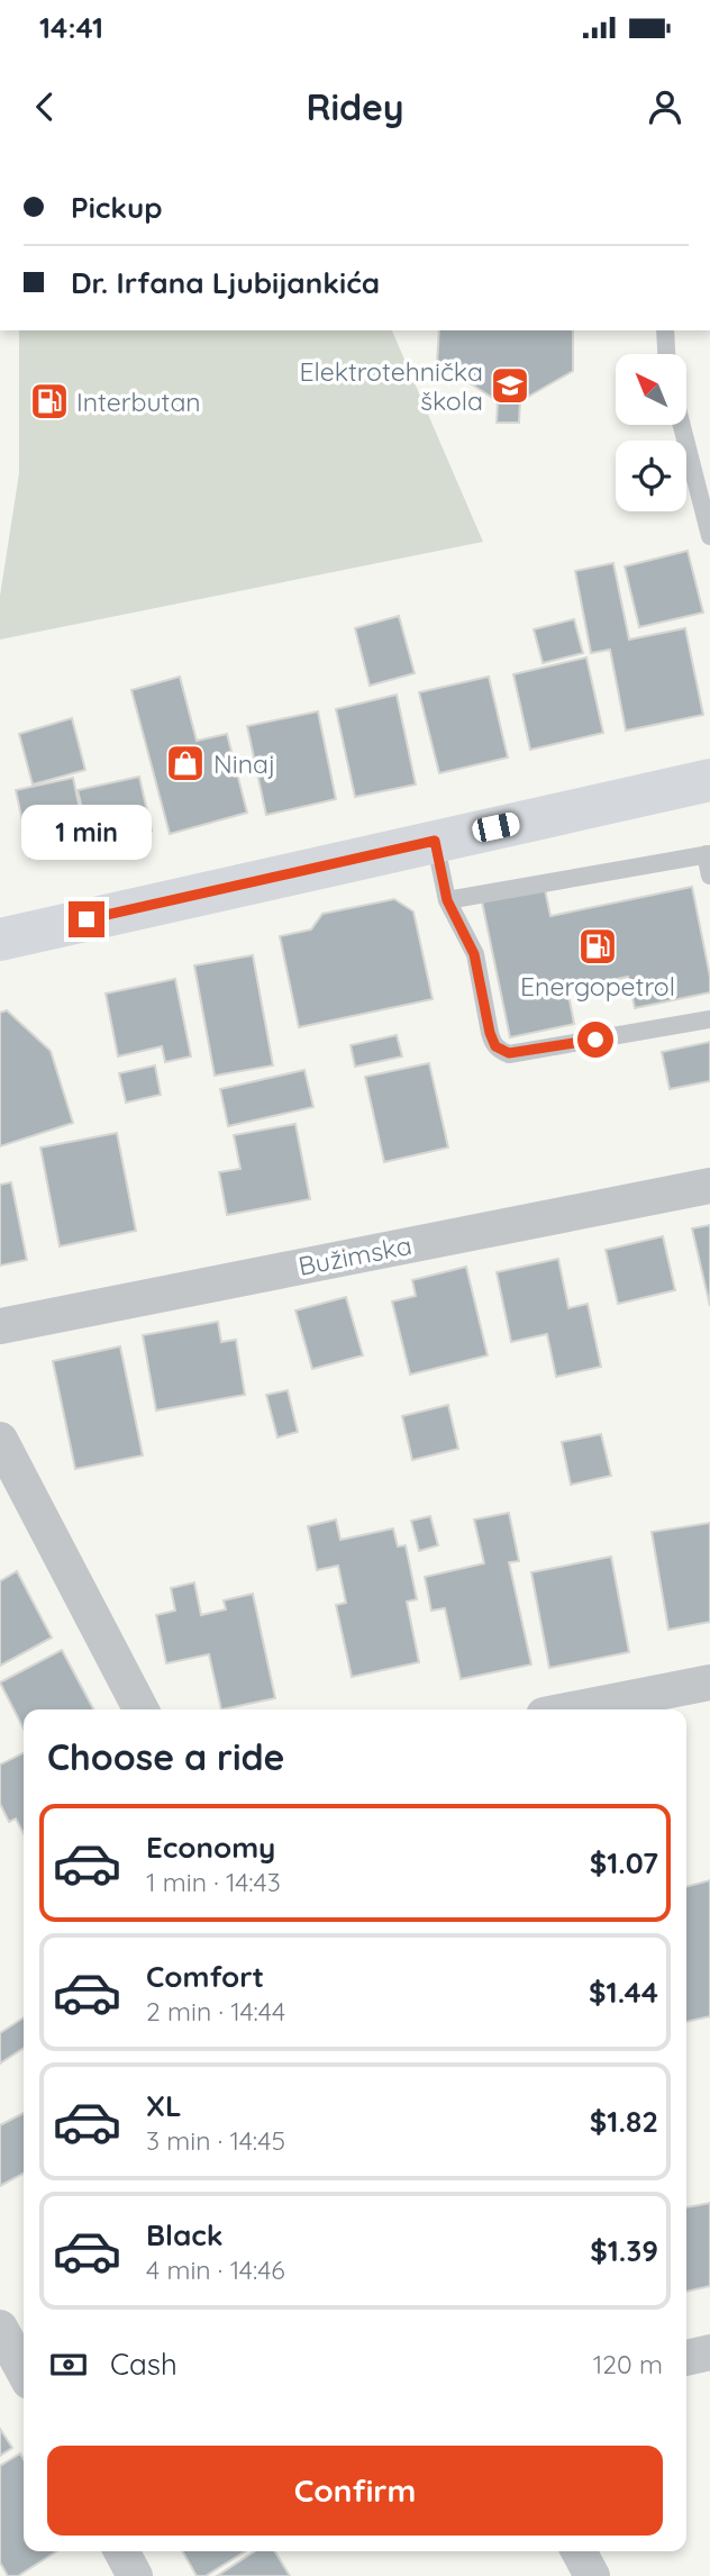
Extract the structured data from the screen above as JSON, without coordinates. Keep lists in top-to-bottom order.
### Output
{
  "streets": {
    "street": ["Bužimska"]
  },
  "places": {
    "school or university": ["Elektrotehnička škola"],
    "fuel station": ["Interbutan", "Energopetrol"],
    "shop": ["Ninaj"]
  },
  "north": "top left",
  "page": {
    "status": "14:41",
    "header": "Ridey",
    "banner": ["Pickup", "Dr. Irfana Ljubijankića"],
    "bubble": "1 min",
    "heading": "Choose a ride",
    "list": [
      {
        "name": "Economy",
        "note": "1 min · 14:43",
        "value": "$1.07"
      },
      {
        "name": "Comfort",
        "note": "2 min · 14:44",
        "value": "$1.44"
      },
      {
        "name": "XL",
        "note": "3 min · 14:45",
        "value": "$1.82"
      },
      {
        "name": "Black",
        "note": "4 min · 14:46",
        "value": "$1.39"
      }
    ],
    "pay": ["Cash", "120 m"],
    "buttons": "Confirm"
  }
}
